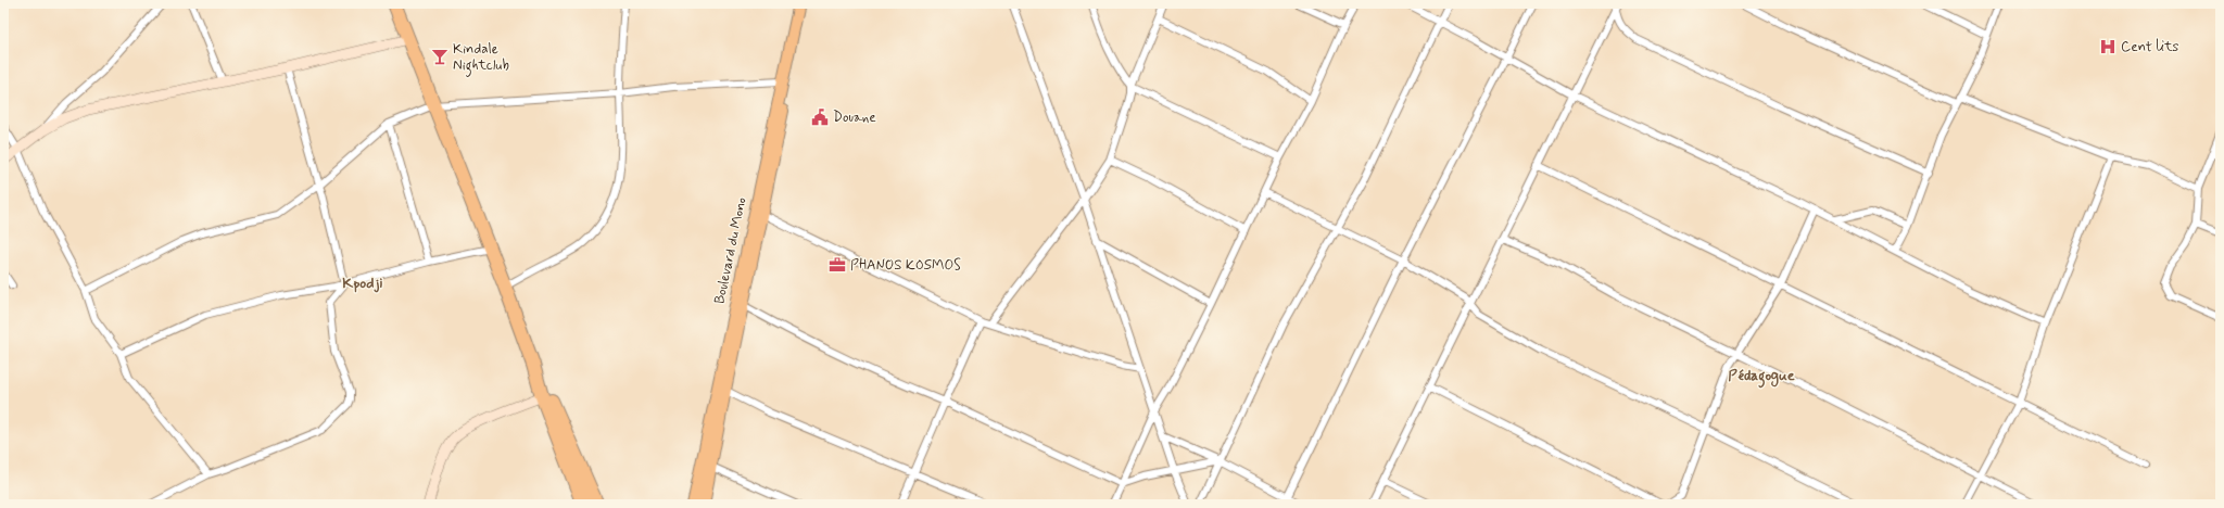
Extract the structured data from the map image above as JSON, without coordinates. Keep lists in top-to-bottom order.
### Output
{
  "streets": {
    "main road": ["Boulevard du Mono"]
  },
  "districts": ["Kpodji", "Pédagogue"],
  "places": {
    "hospital": ["Cent lits"],
    "bar": ["Kindale Nightclub"],
    "public building": ["Douane"],
    "office": ["PHANOS KOSMOS"]
  }
}
